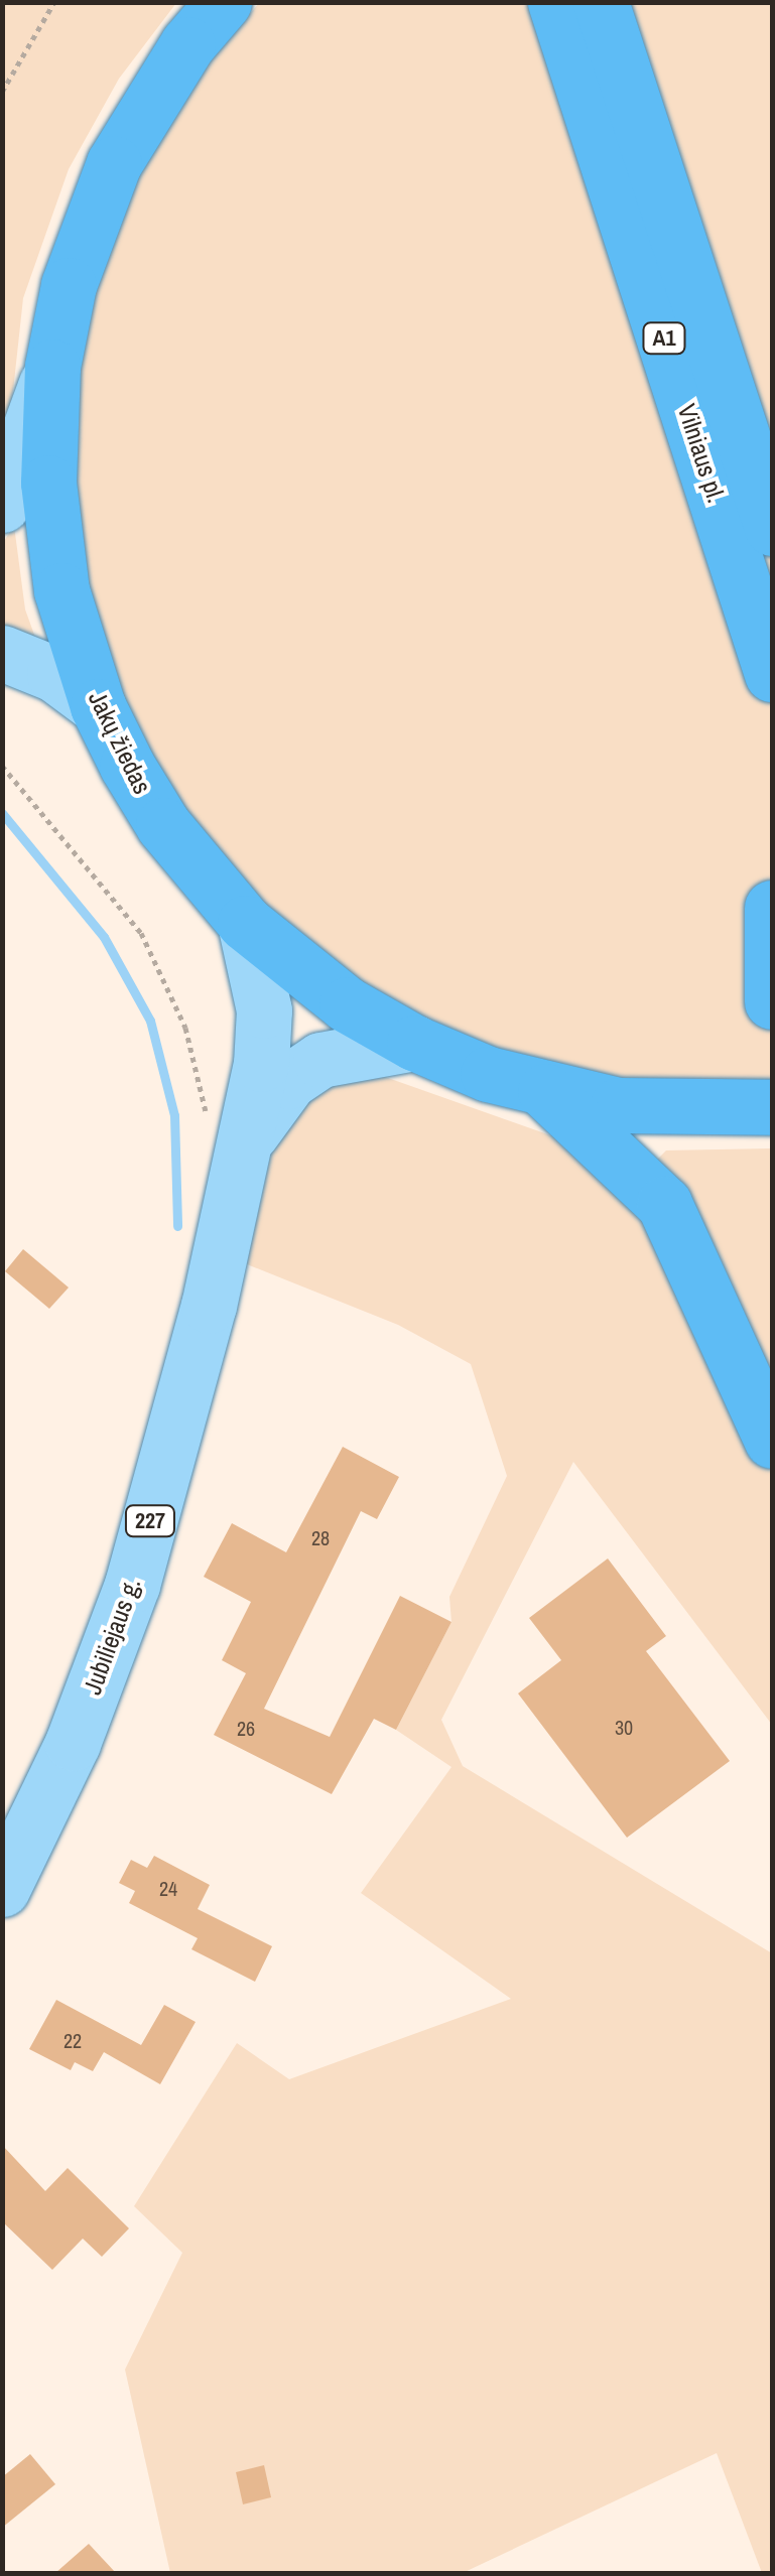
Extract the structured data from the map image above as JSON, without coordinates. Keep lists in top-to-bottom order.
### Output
{
  "streets": {
    "highway": ["A1", "Vilniaus pl.", "Jakų žiedas"],
    "main road": ["227", "Jubiliejaus g."]
  },
  "crossings": [
    ["Jakų žiedas", "227"],
    ["227", "Jubiliejaus g."]
  ],
  "house_numbers": [
    "28",
    "30",
    "26",
    "24",
    "22"
  ]
}
